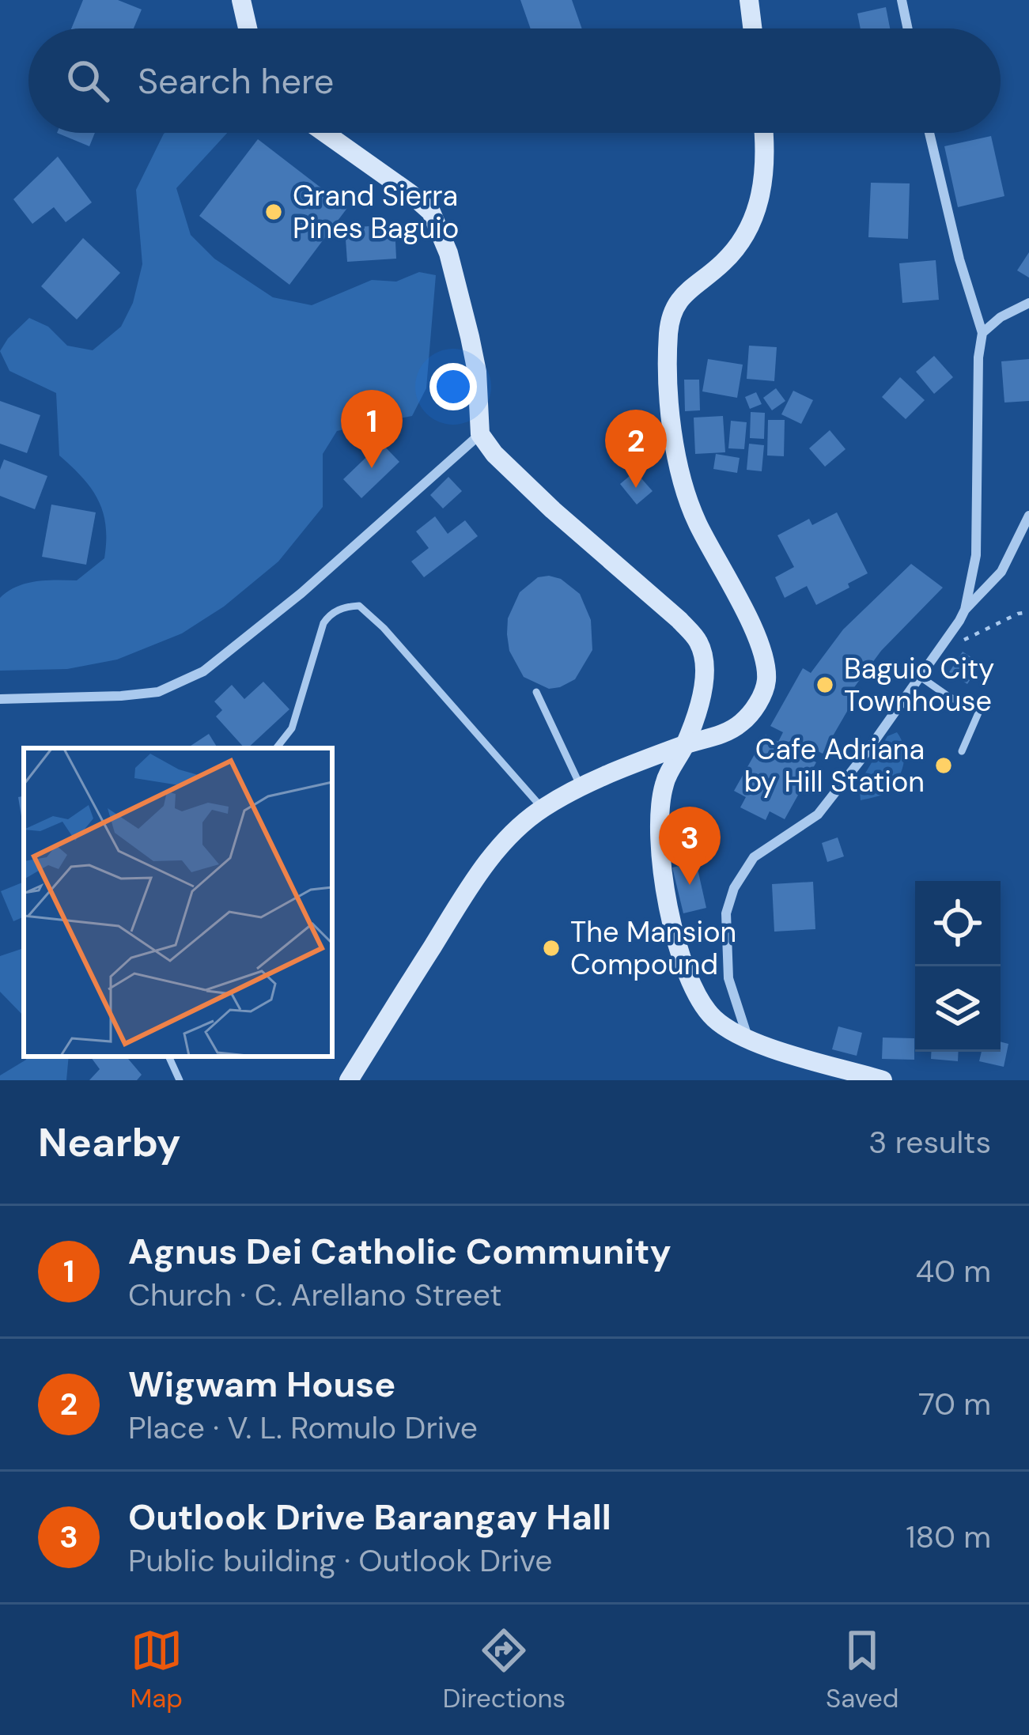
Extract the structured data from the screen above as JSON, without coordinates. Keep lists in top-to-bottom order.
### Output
{
  "places": [
    "Grand Sierra Pines Baguio",
    "Baguio City Townhouse",
    "Cafe Adriana by Hill Station",
    "The Mansion Compound"
  ],
  "page": {
    "search": "Search here",
    "pins": ["1", "2", "3"],
    "heading": ["Nearby", "3 results"],
    "list": [
      {
        "mark": "1",
        "name": "Agnus Dei Catholic Community",
        "note": "Church · C. Arellano Street",
        "value": "40 m"
      },
      {
        "mark": "2",
        "name": "Wigwam House",
        "note": "Place · V. L. Romulo Drive",
        "value": "70 m"
      },
      {
        "mark": "3",
        "name": "Outlook Drive Barangay Hall",
        "note": "Public building · Outlook Drive",
        "value": "180 m"
      }
    ],
    "nav": ["Map", "Directions", "Saved"]
  }
}
